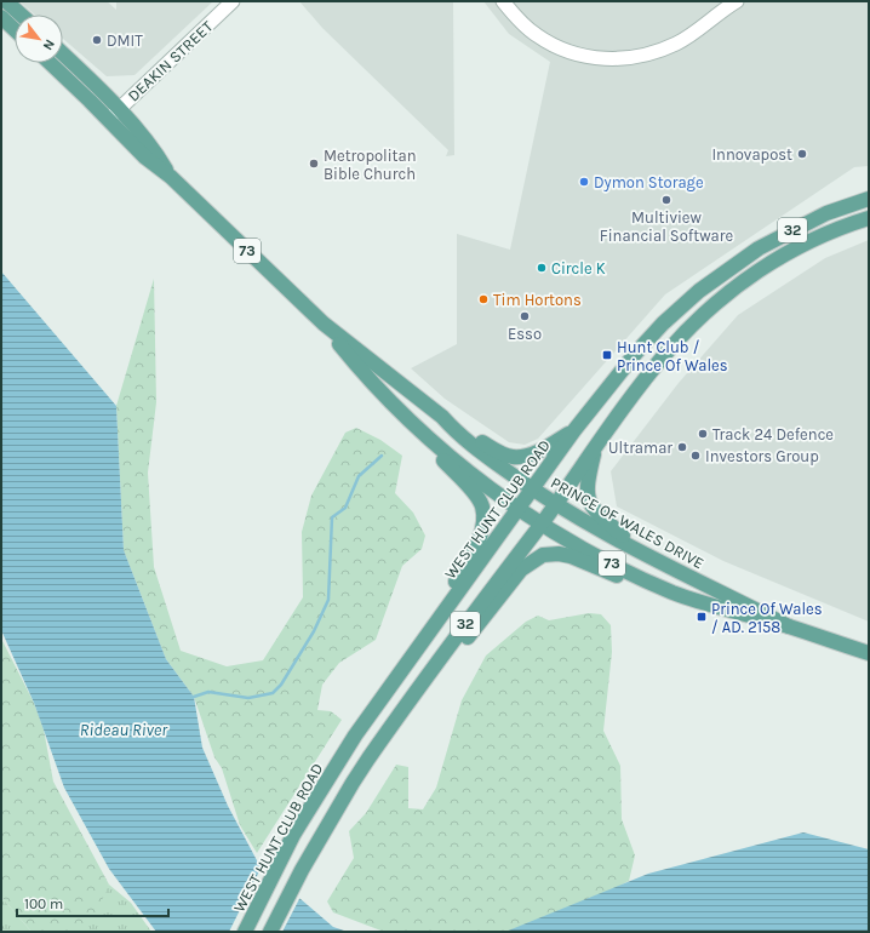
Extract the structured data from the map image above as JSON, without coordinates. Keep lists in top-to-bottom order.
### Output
{
  "streets": {
    "main road": [
      "32",
      "73",
      "WEST HUNT CLUB ROAD",
      "PRINCE OF WALES DRIVE"
    ],
    "street": ["DEAKIN STREET"]
  },
  "crossings": [
    ["DEAKIN STREET", "PRINCE OF WALES DRIVE"],
    ["32", "PRINCE OF WALES DRIVE"],
    ["WEST HUNT CLUB ROAD", "PRINCE OF WALES DRIVE"]
  ],
  "water": ["Rideau River"],
  "places": {
    "other": [
      "DMIT",
      "Innovapost",
      "Metropolitan Bible Church",
      "Dymon Storage",
      "Multiview Financial Software",
      "Circle K",
      "Tim Hortons",
      "Esso",
      "Track 24 Defence",
      "Ultramar",
      "Investors Group"
    ],
    "transit": ["Hunt Club / Prince Of Wales", "Prince Of Wales / AD. 2158"]
  },
  "scale_bar": "100 m",
  "north": "bottom right"
}
